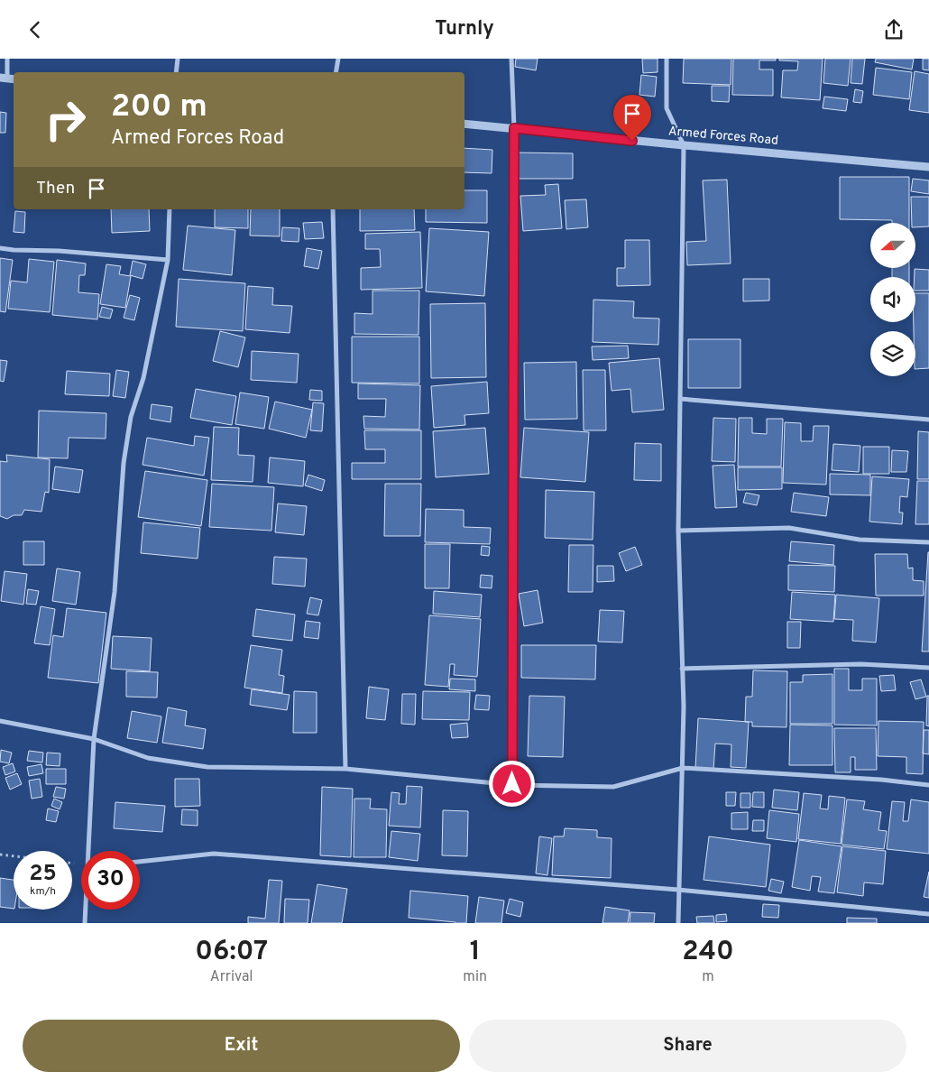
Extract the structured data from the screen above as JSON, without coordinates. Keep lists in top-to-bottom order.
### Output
{
  "streets": {
    "street": ["Armed Forces Road"]
  },
  "north": "left",
  "page": {
    "header": "Turnly",
    "turn": ["200 m", "Armed Forces Road"],
    "then": "Then",
    "speed": "25 km/h",
    "limit": "30",
    "eta": [
      "06:07",
      "Arrival",
      "1",
      "min",
      "240",
      "m"
    ],
    "buttons": ["Exit", "Share"]
  }
}
